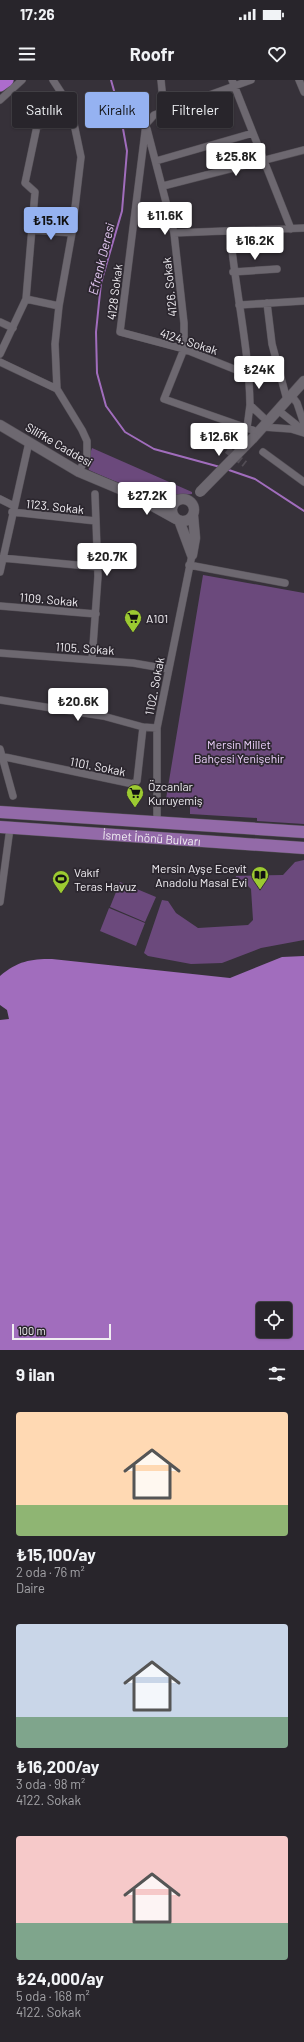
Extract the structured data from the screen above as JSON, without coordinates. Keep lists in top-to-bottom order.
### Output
{
  "streets": {
    "main road": ["İsmet İnönü Bulvarı"],
    "street": [
      "4126. Sokak",
      "4128 Sokak",
      "4124. Sokak",
      "Silifke Caddesi",
      "1123. Sokak",
      "1109. Sokak",
      "1105. Sokak",
      "1102. Sokak",
      "1101. Sokak"
    ]
  },
  "crossings": [
    ["4126. Sokak", "4124. Sokak"],
    ["4128 Sokak", "4124. Sokak"],
    ["1105. Sokak", "1102. Sokak"],
    ["1102. Sokak", "İsmet İnönü Bulvarı"]
  ],
  "water": ["Efrenk Deresi"],
  "parks": ["Mersin Millet Bahçesi Yenişehir"],
  "places": {
    "supermarket": ["A101", "Özcanlar Kuruyemiş"],
    "library": ["Mersin Ayşe Ecevit Anadolu Masal Evi"],
    "sports": ["Vakıf Teras Havuz"]
  },
  "scale_bar": "100 m",
  "page": {
    "status": "17:26",
    "header": "Roofr",
    "chip": ["Satılık", "Kiralık", "Filtreler"],
    "price": [
      "₺25.8K",
      "₺11.6K",
      "₺15.1K",
      "₺16.2K",
      "₺24K",
      "₺12.6K",
      "₺27.2K",
      "₺20.7K",
      "₺20.6K"
    ],
    "scale": "100 m",
    "heading": "9 ilan",
    "list": [
      {
        "name": "₺15,100/ay",
        "note": "2 oda · 76 m² · Daire"
      },
      {
        "name": "₺16,200/ay",
        "note": "3 oda · 98 m² · 4122. Sokak"
      },
      {
        "name": "₺24,000/ay",
        "note": "5 oda · 168 m² · 4122. Sokak"
      }
    ]
  }
}
